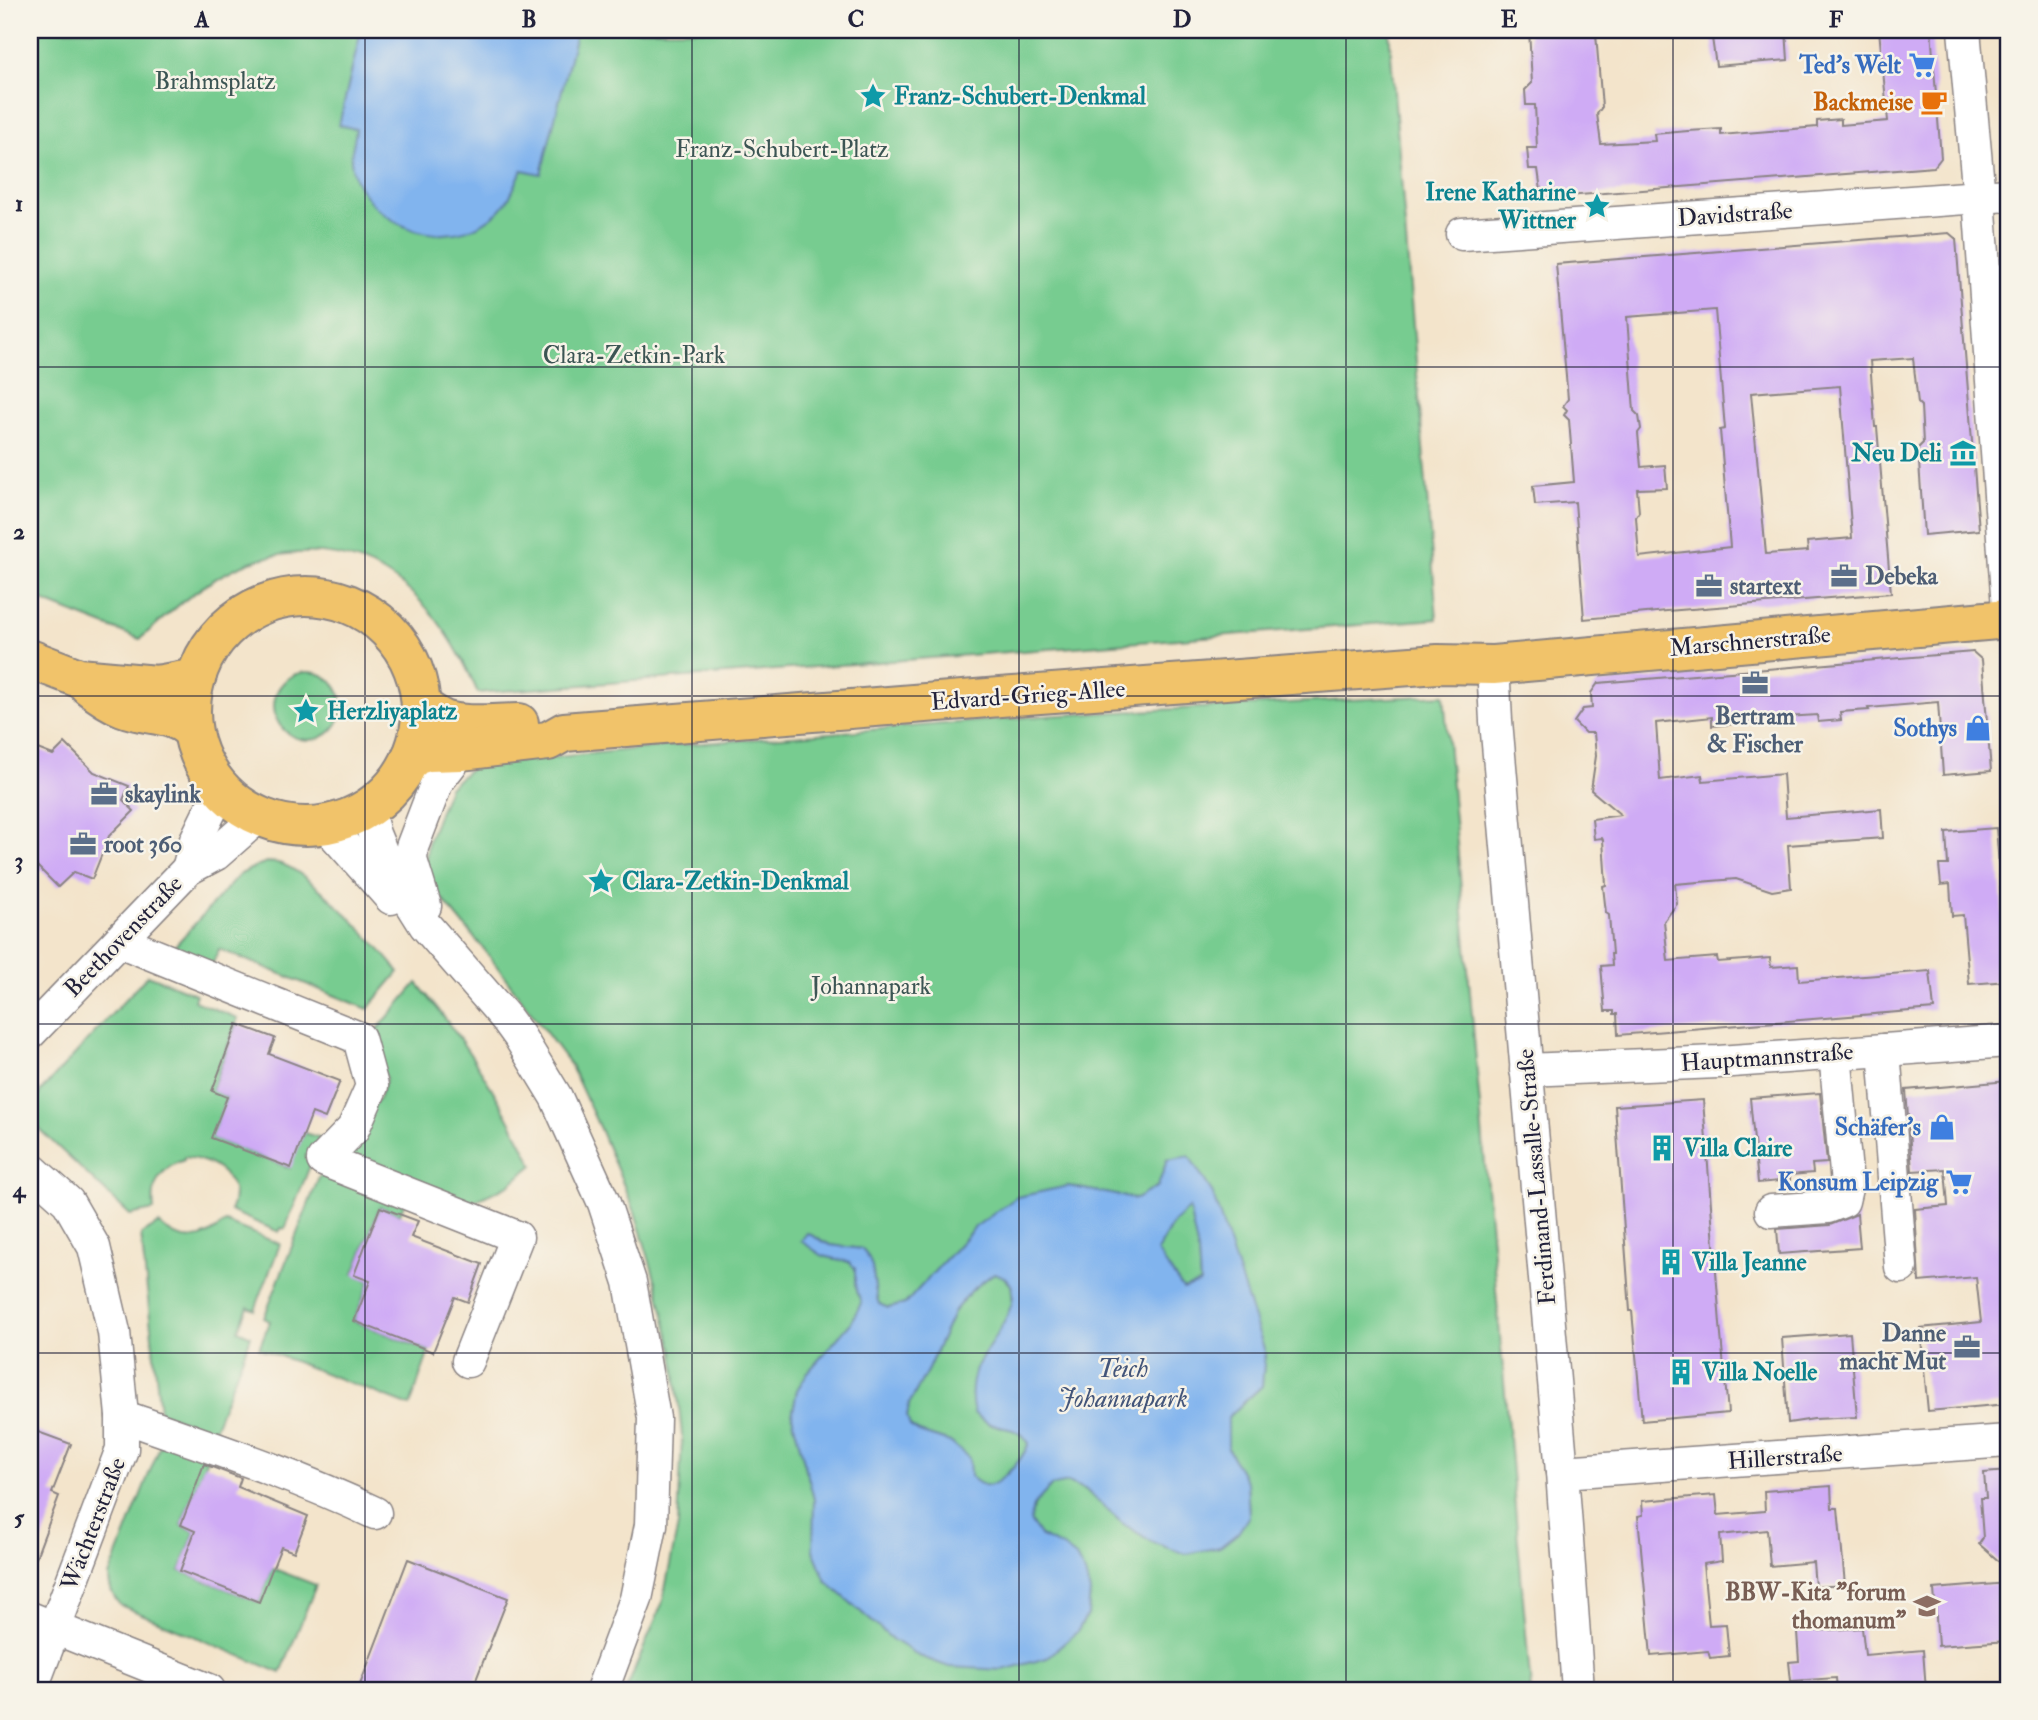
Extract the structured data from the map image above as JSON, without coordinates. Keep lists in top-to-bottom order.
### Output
{
  "streets": {
    "main road": ["Marschnerstraße", "Edvard-Grieg-Allee"],
    "street": [
      "Davidstraße",
      "Beethovenstraße",
      "Hauptmannstraße",
      "Ferdinand-Lassalle-Straße",
      "Hillerstraße",
      "Wächterstraße"
    ]
  },
  "crossings": [
    ["Marschnerstraße", "Edvard-Grieg-Allee"],
    ["Marschnerstraße", "Ferdinand-Lassalle-Straße"],
    ["Edvard-Grieg-Allee", "Beethovenstraße"],
    ["Edvard-Grieg-Allee", "Ferdinand-Lassalle-Straße"],
    ["Hauptmannstraße", "Ferdinand-Lassalle-Straße"],
    ["Ferdinand-Lassalle-Straße", "Hillerstraße"]
  ],
  "water": ["Teich Johannapark"],
  "parks": [
    "Brahmsplatz",
    "Franz-Schubert-Platz",
    "Clara-Zetkin-Park",
    "Johannapark"
  ],
  "places": {
    "supermarket": ["Ted's Welt", "Konsum Leipzig"],
    "place": [
      "Franz-Schubert-Denkmal",
      "Irene Katharine Wittner",
      "Herzliyaplatz",
      "Clara-Zetkin-Denkmal"
    ],
    "cafe": ["Backmeise"],
    "museum": ["Neu Deli"],
    "office": [
      "Debeka",
      "startext",
      "Bertram & Fischer",
      "skaylink",
      "root 360",
      "Danne macht Mut"
    ],
    "shop": ["Sothys", "Schäfer's"],
    "building": ["Villa Claire", "Villa Jeanne", "Villa Noelle"],
    "school or university": ["BBW-Kita \"forum thomanum\""]
  },
  "grid": {
    "columns": [
      "A",
      "B",
      "C",
      "D",
      "E",
      "F"
    ],
    "rows": [
      "1",
      "2",
      "3",
      "4",
      "5"
    ]
  }
}
